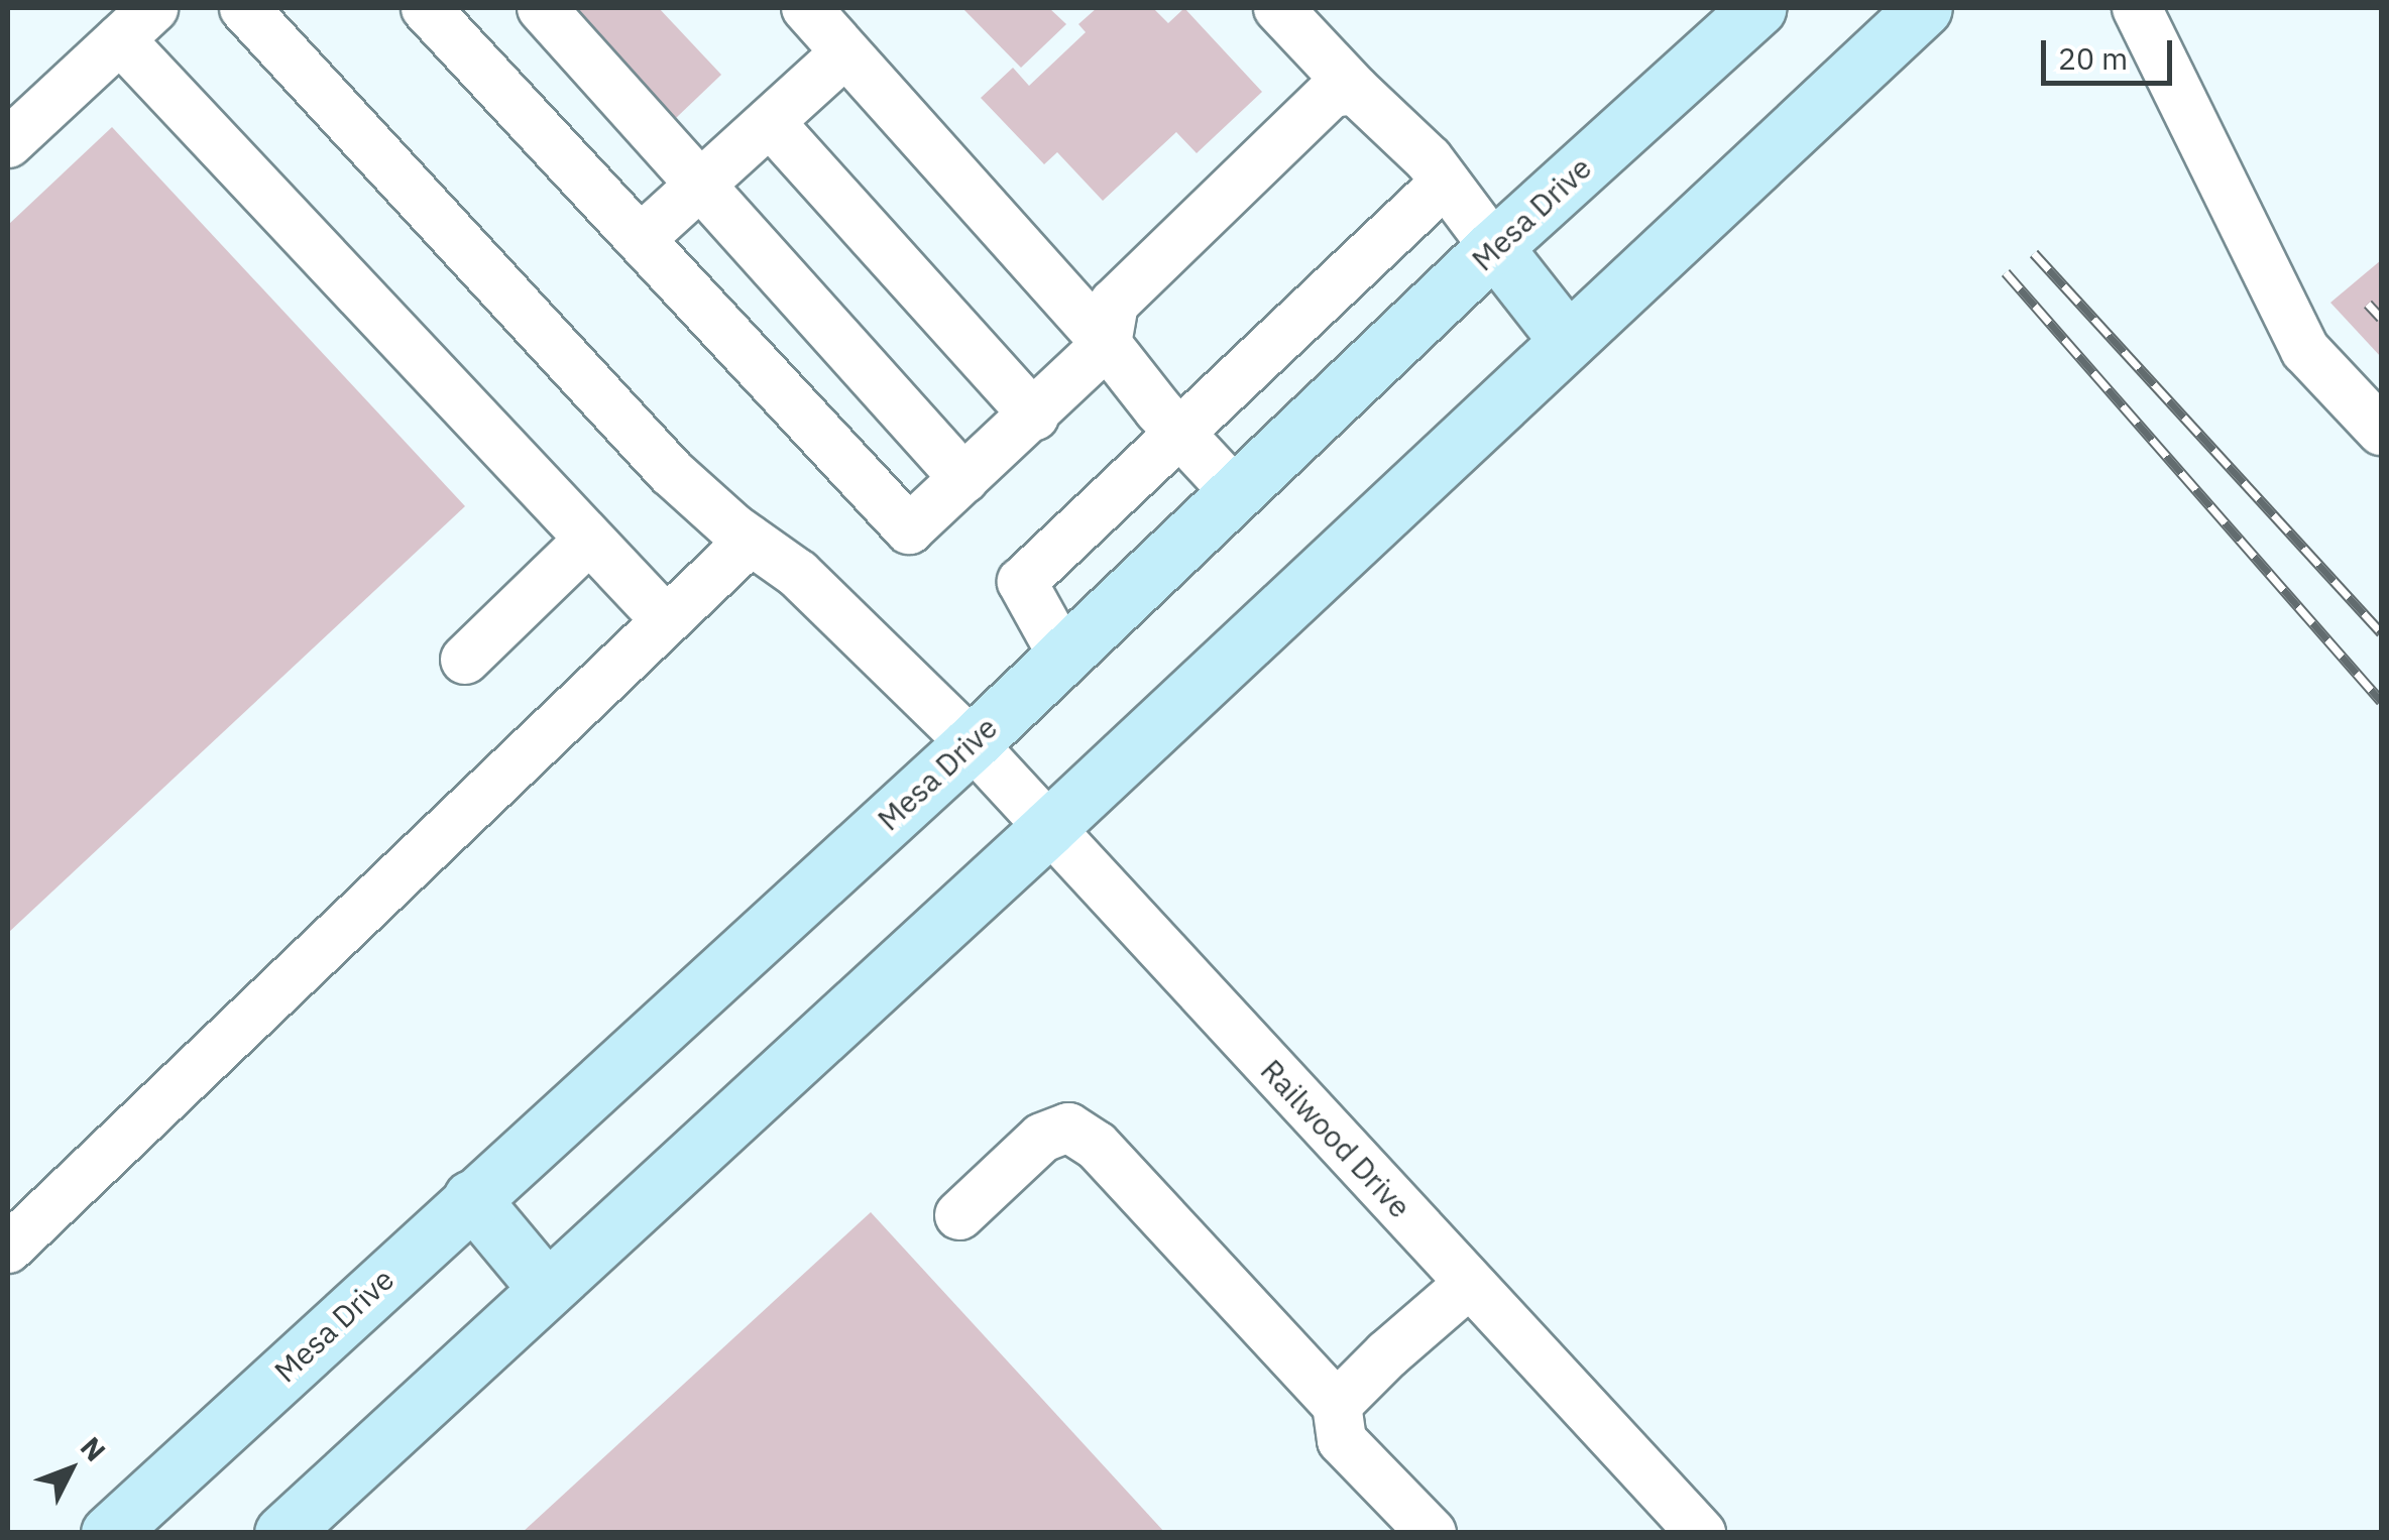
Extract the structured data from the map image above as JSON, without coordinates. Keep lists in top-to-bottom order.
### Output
{
  "streets": {
    "main road": ["Mesa Drive"],
    "street": ["Railwood Drive"]
  },
  "crossings": [
    ["Mesa Drive", "Railwood Drive"]
  ],
  "scale_bar": "20 m",
  "north": "top right"
}
